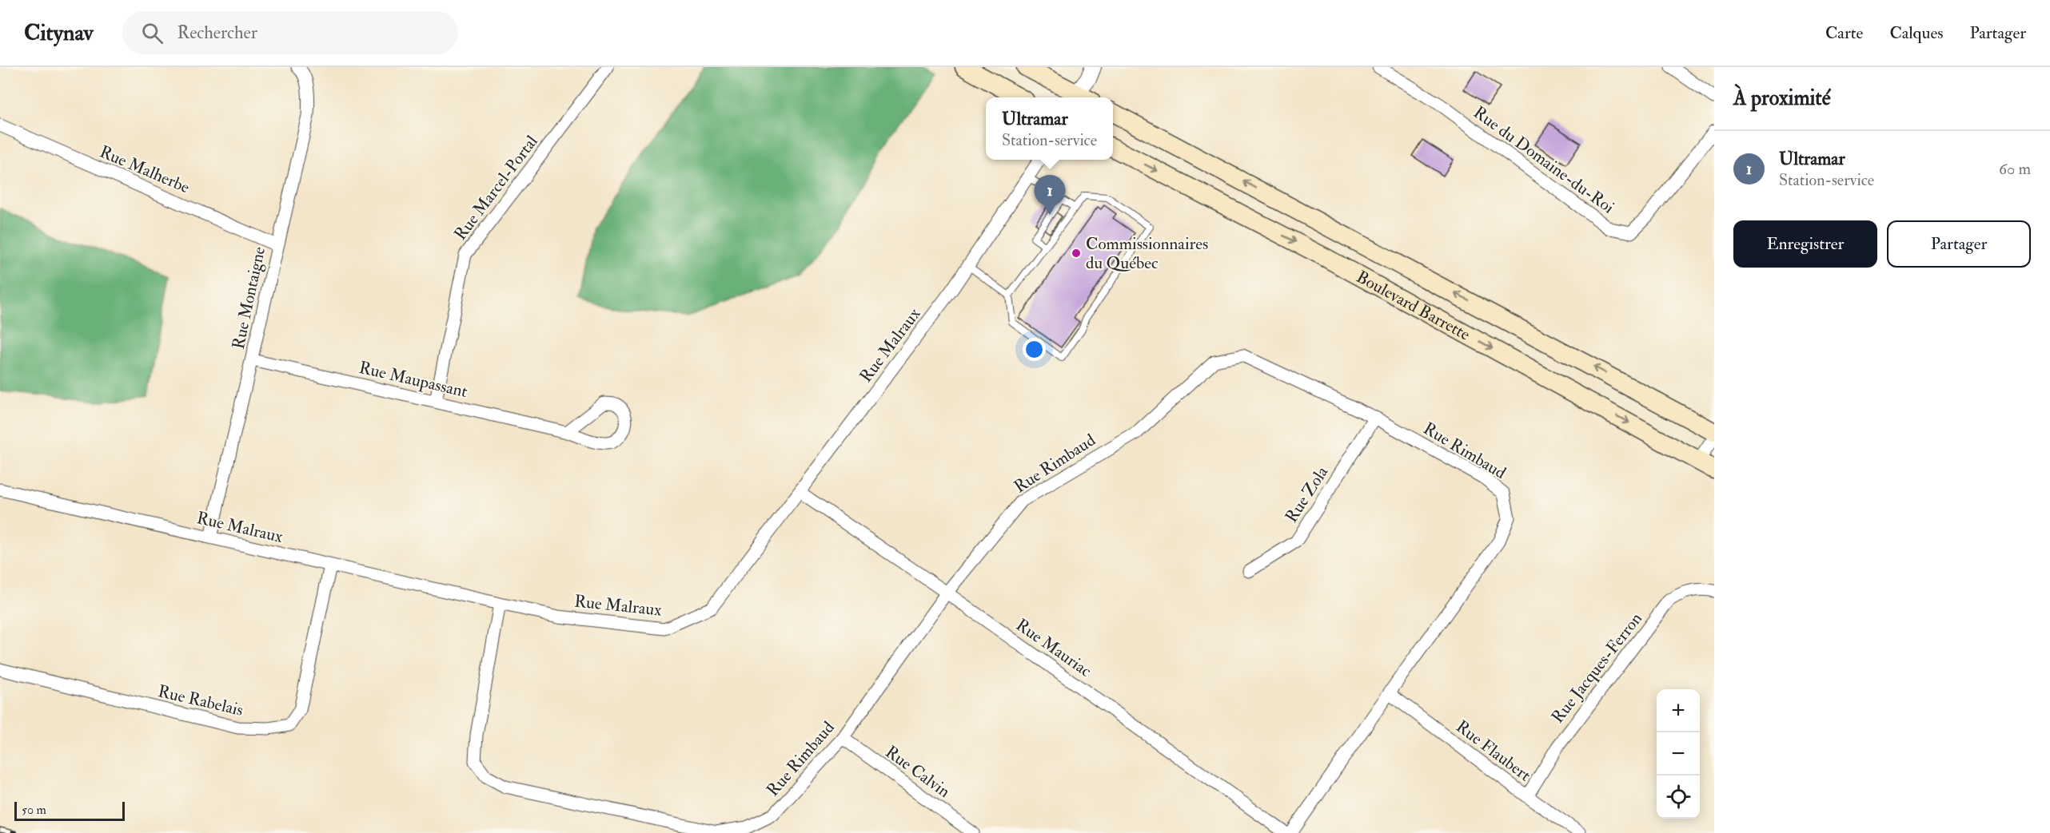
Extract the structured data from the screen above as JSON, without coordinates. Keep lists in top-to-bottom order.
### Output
{
  "streets": {
    "main road": ["Boulevard Barrette"],
    "street": [
      "Rue du Domaine-du-Roi",
      "Rue Malherbe",
      "Rue Marcel-Portal",
      "Rue Montaigne",
      "Rue Malraux",
      "Rue Maupassant",
      "Rue Rimbaud",
      "Rue Zola",
      "Rue Mauriac",
      "Rue Jacques-Ferron",
      "Rue Rabelais",
      "Rue Flaubert",
      "Rue Calvin"
    ]
  },
  "crossings": [
    ["Rue Malherbe", "Rue Montaigne"],
    ["Rue Marcel-Portal", "Rue Maupassant"],
    ["Rue Montaigne", "Rue Malraux"],
    ["Rue Montaigne", "Rue Maupassant"],
    ["Rue Malraux", "Rue Rimbaud"],
    ["Rue Malraux", "Rue Mauriac"],
    ["Rue Malraux", "Rue Rabelais"],
    ["Rue Rimbaud", "Rue Zola"],
    ["Rue Rimbaud", "Rue Mauriac"],
    ["Rue Rimbaud", "Rue Flaubert"],
    ["Rue Rimbaud", "Rue Calvin"],
    ["Rue Jacques-Ferron", "Rue Flaubert"]
  ],
  "places": ["Commissionnaires du Québec"],
  "scale_bar": "50 m",
  "page": {
    "header": "Citynav",
    "search": "Rechercher",
    "nav": ["Carte", "Calques", "Partager"],
    "heading": "À proximité",
    "popup": ["Ultramar", "Station-service"],
    "list": [
      {
        "mark": "1",
        "name": "Ultramar",
        "note": "Station-service",
        "value": "60 m"
      }
    ],
    "pins": "1",
    "buttons": ["Enregistrer", "Partager"],
    "map_buttons": ["+", "−"],
    "scale": "50 m"
  }
}
